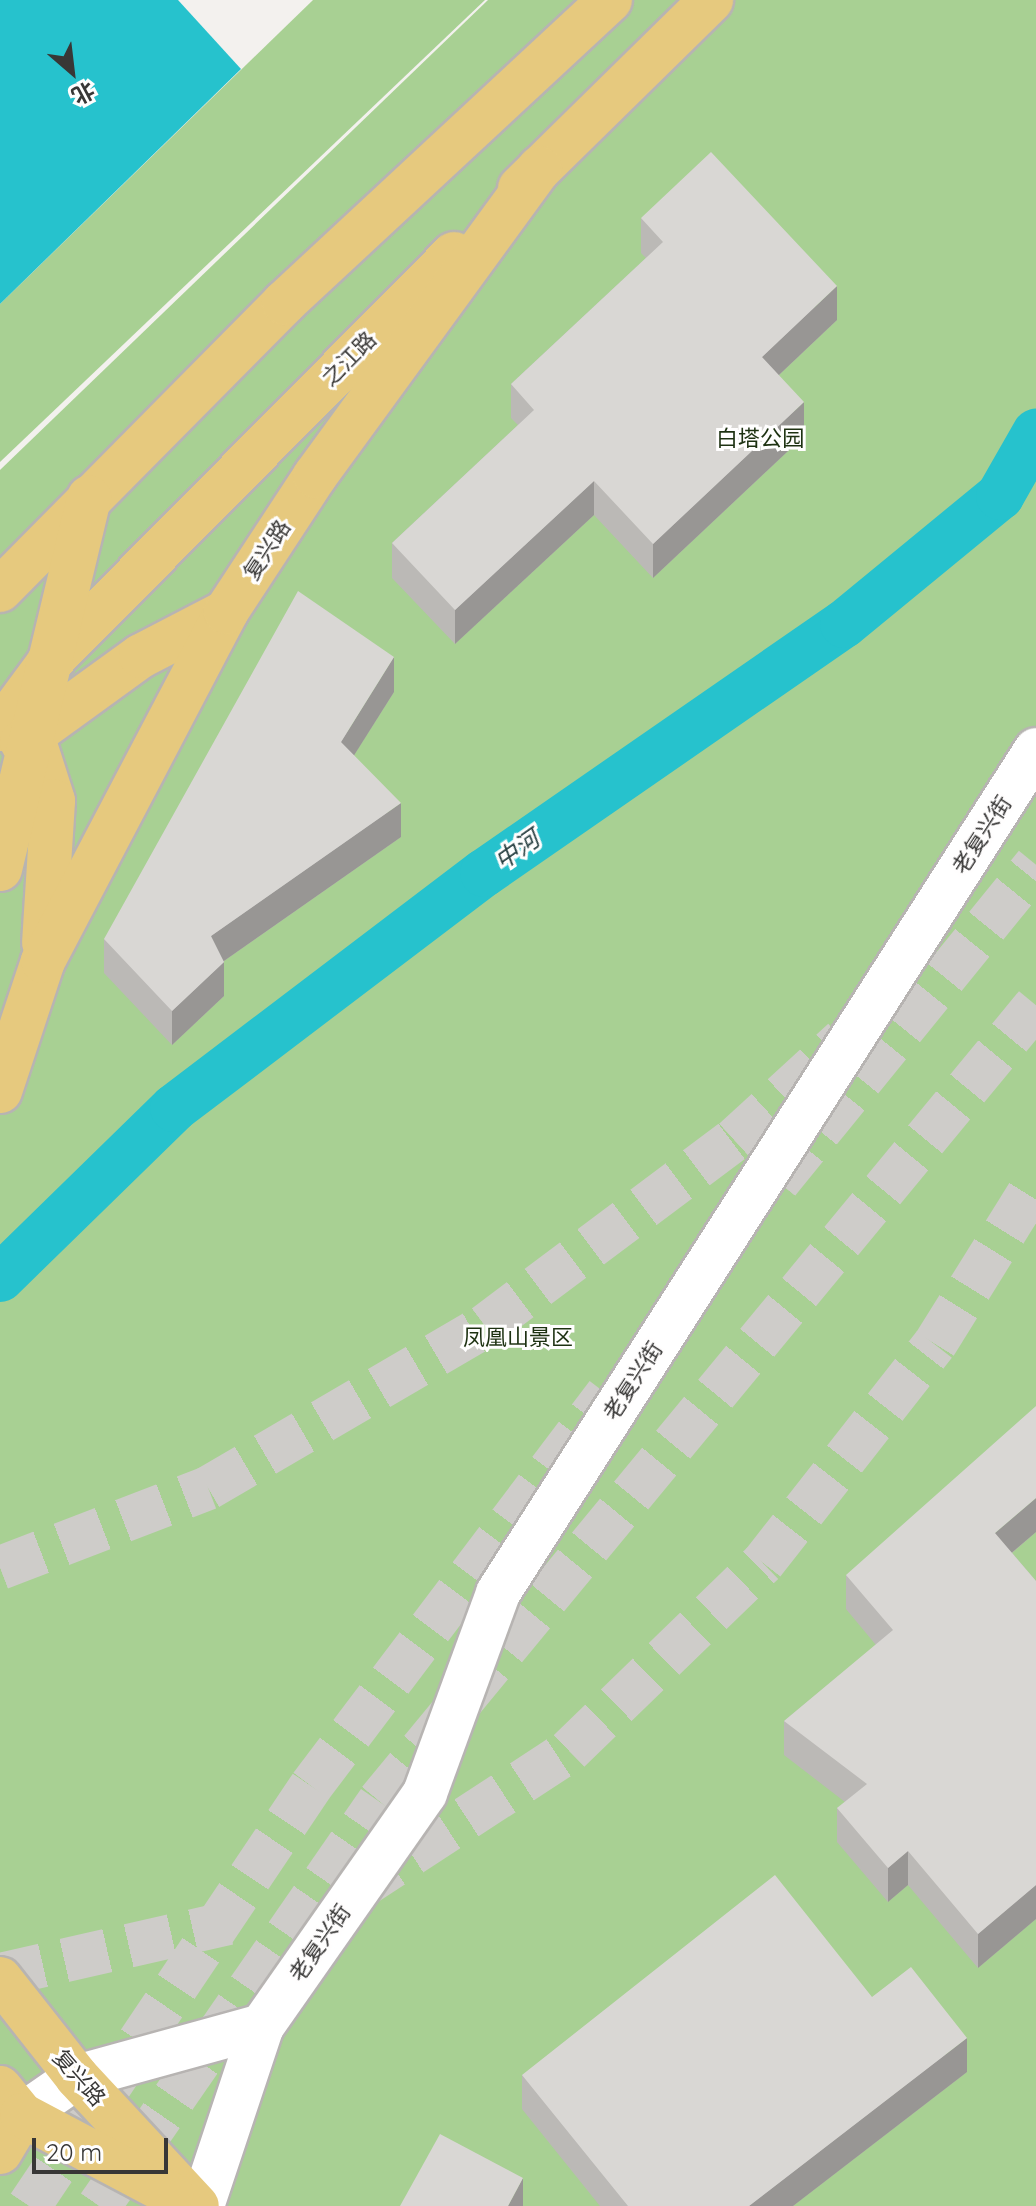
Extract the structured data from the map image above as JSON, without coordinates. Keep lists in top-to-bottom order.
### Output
{
  "streets": {
    "main road": ["之江路", "复兴路"],
    "street": ["老复兴街"]
  },
  "crossings": [
    ["之江路", "复兴路"],
    ["复兴路", "老复兴街"]
  ],
  "water": ["中河"],
  "parks": ["白塔公园", "凤凰山景区"],
  "scale_bar": "20 m",
  "north": "bottom right"
}
